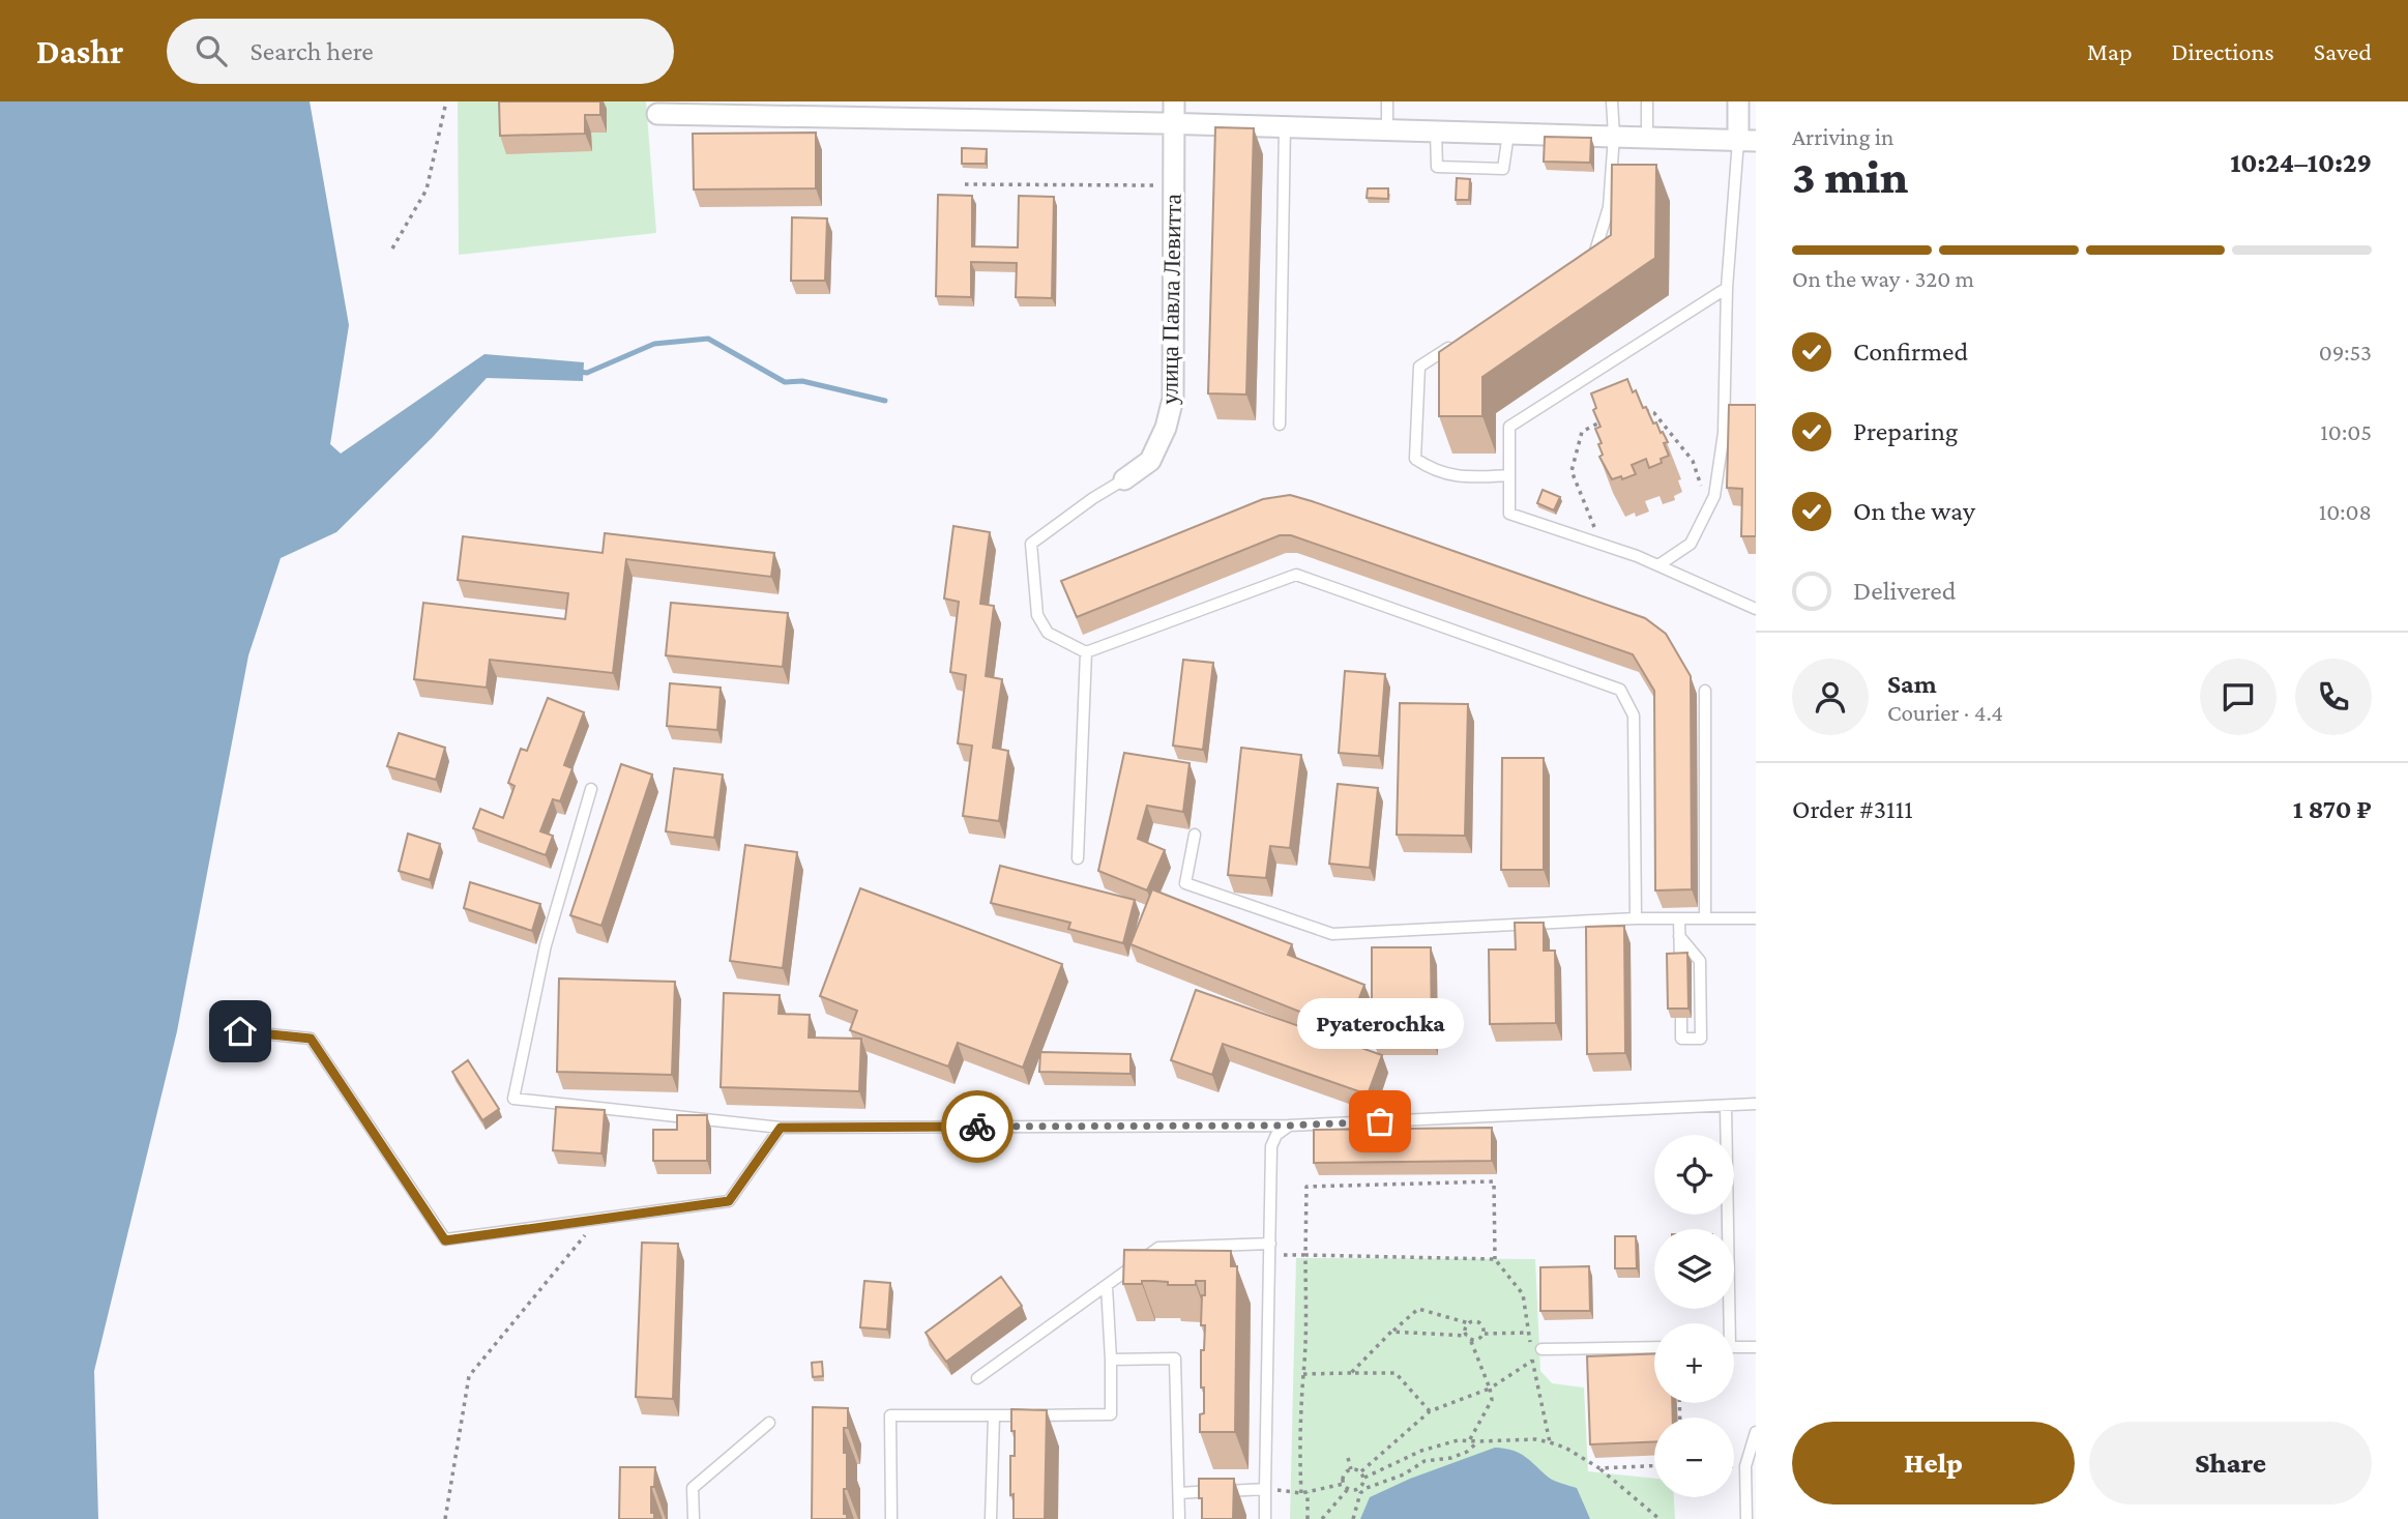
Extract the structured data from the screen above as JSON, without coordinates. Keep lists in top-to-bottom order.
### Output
{
  "streets": {
    "street": ["улица Павла Левитта"]
  },
  "places": ["Pyaterochka"],
  "page": {
    "header": "Dashr",
    "search": "Search here",
    "nav": ["Map", "Directions", "Saved"],
    "heading": ["3 min", "Arriving in", "10:24–10:29"],
    "panel": [
      "Sam",
      "Courier · 4.4",
      "Order #3111",
      "1 870 ₽"
    ],
    "bar": "On the way · 320 m",
    "list": [
      ["Confirmed", "09:53"],
      ["Preparing", "10:05"],
      ["On the way", "10:08"],
      "Delivered"
    ],
    "bubble": "Pyaterochka",
    "map_buttons": ["+", "−"],
    "buttons": ["Help", "Share"]
  }
}
